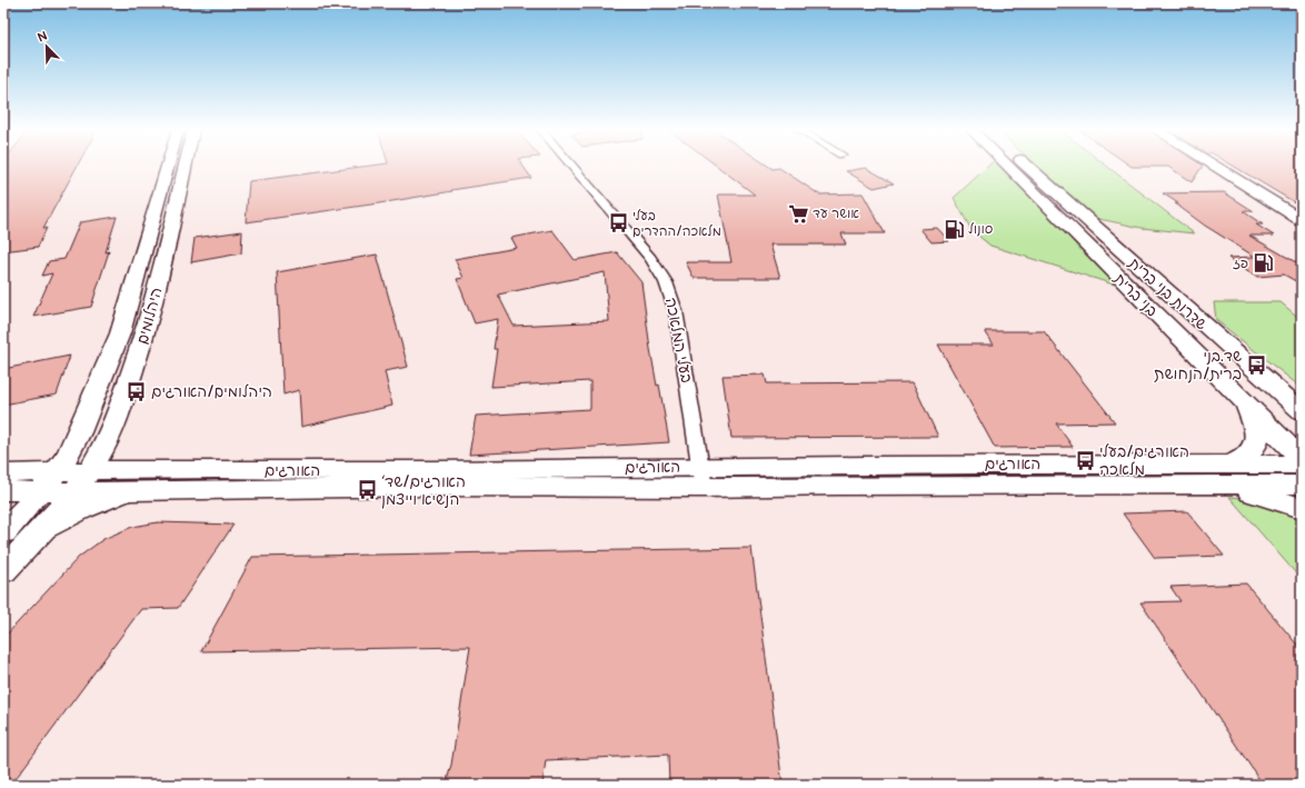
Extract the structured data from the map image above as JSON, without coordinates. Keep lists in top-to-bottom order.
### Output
{
  "streets": {
    "street": [
      "שדרות בני ברית",
      "בני ברית",
      "היהלומים",
      "בעלי המלאכה",
      "האורגים"
    ]
  },
  "crossings": [
    ["היהלומים", "האורגים"],
    ["בעלי המלאכה", "האורגים"]
  ],
  "places": {
    "supermarket": ["אושר עד"],
    "bus stop": [
      "בעלי מלאכה/ההדרים",
      "שד.בני ברית/הנחושת",
      "היהלומים/האורגים",
      "האורגים/בעלי מלאכה",
      "האורגים/שד׳ הנשיא וייצמן"
    ],
    "fuel station": ["סונול", "פז"]
  },
  "north": "top left"
}
